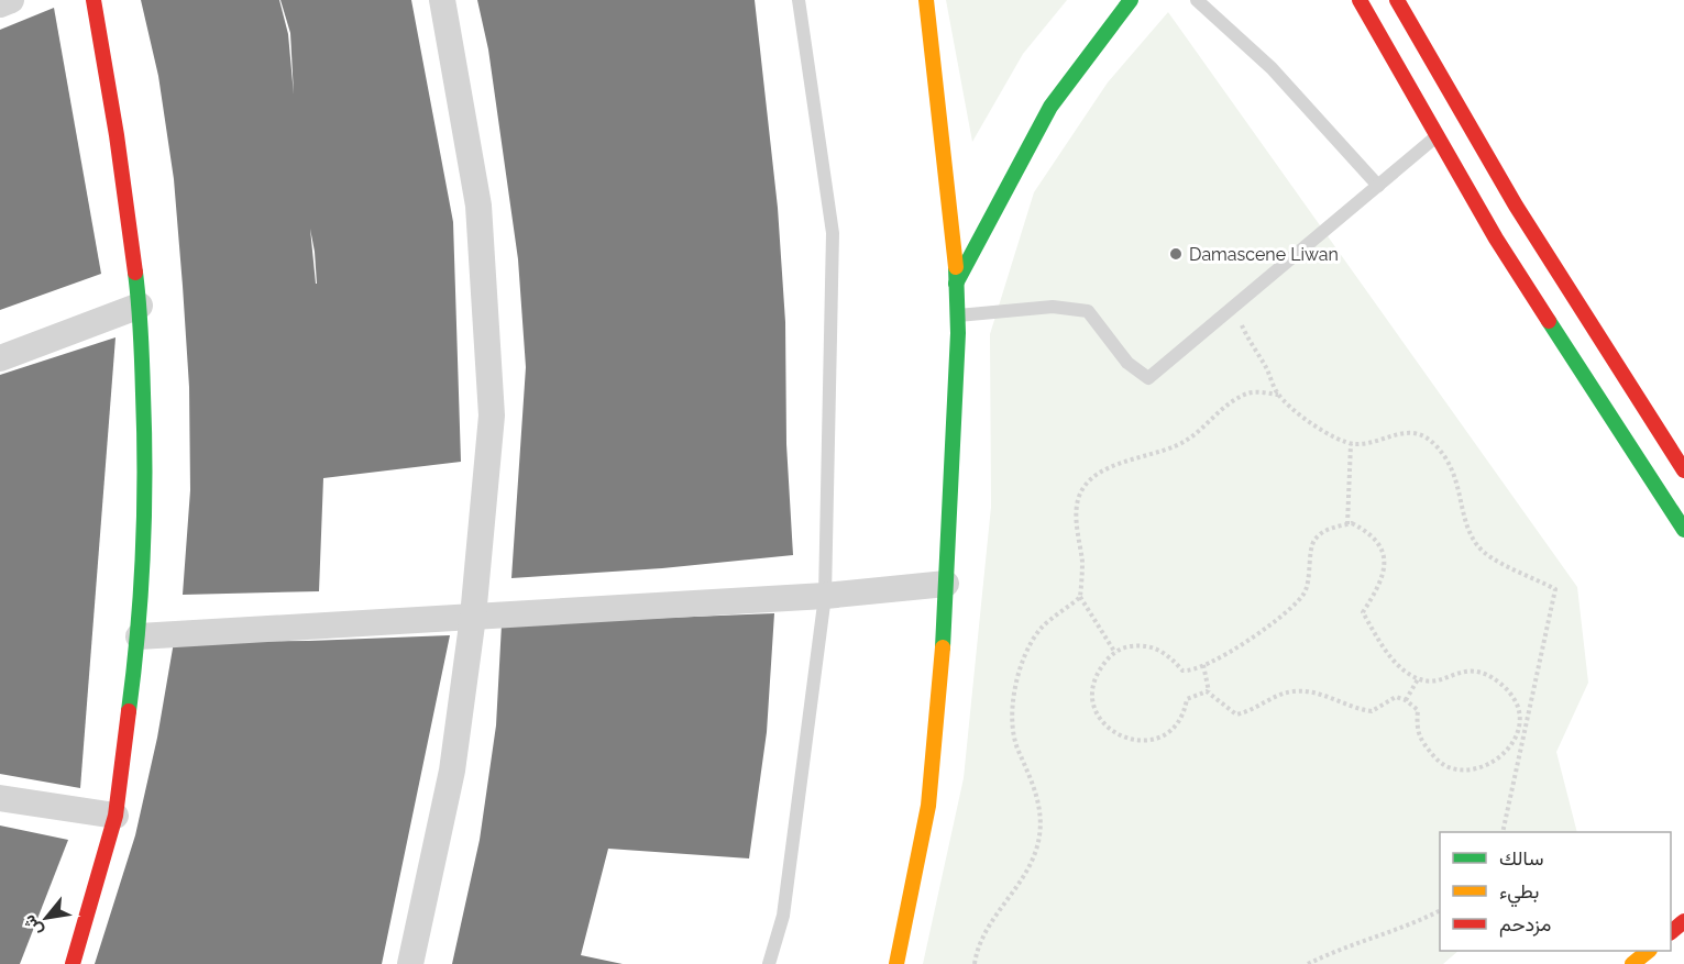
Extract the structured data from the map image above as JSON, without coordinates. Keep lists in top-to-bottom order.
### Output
{
  "places": ["Damascene Liwan"],
  "legend": ["سالك", "بطيء", "مزدحم"],
  "north": "bottom left"
}
